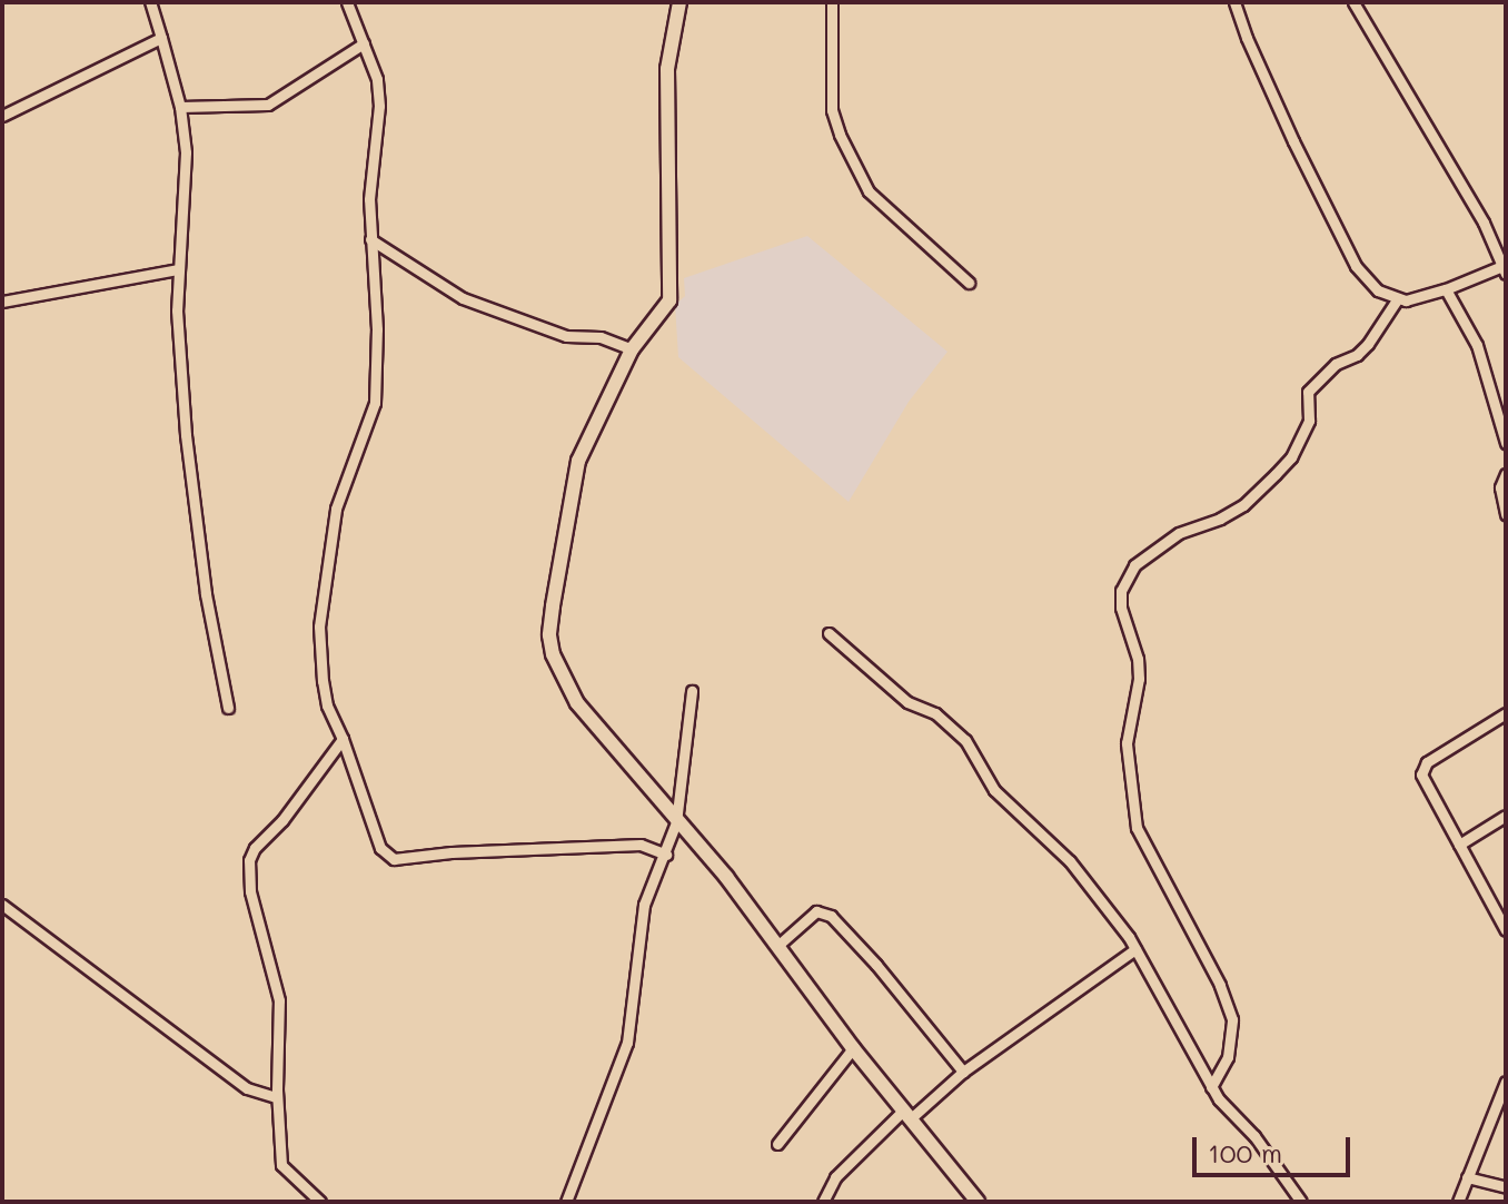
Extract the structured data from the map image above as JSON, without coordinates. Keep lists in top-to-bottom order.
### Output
{
  "scale_bar": "100 m"
}
